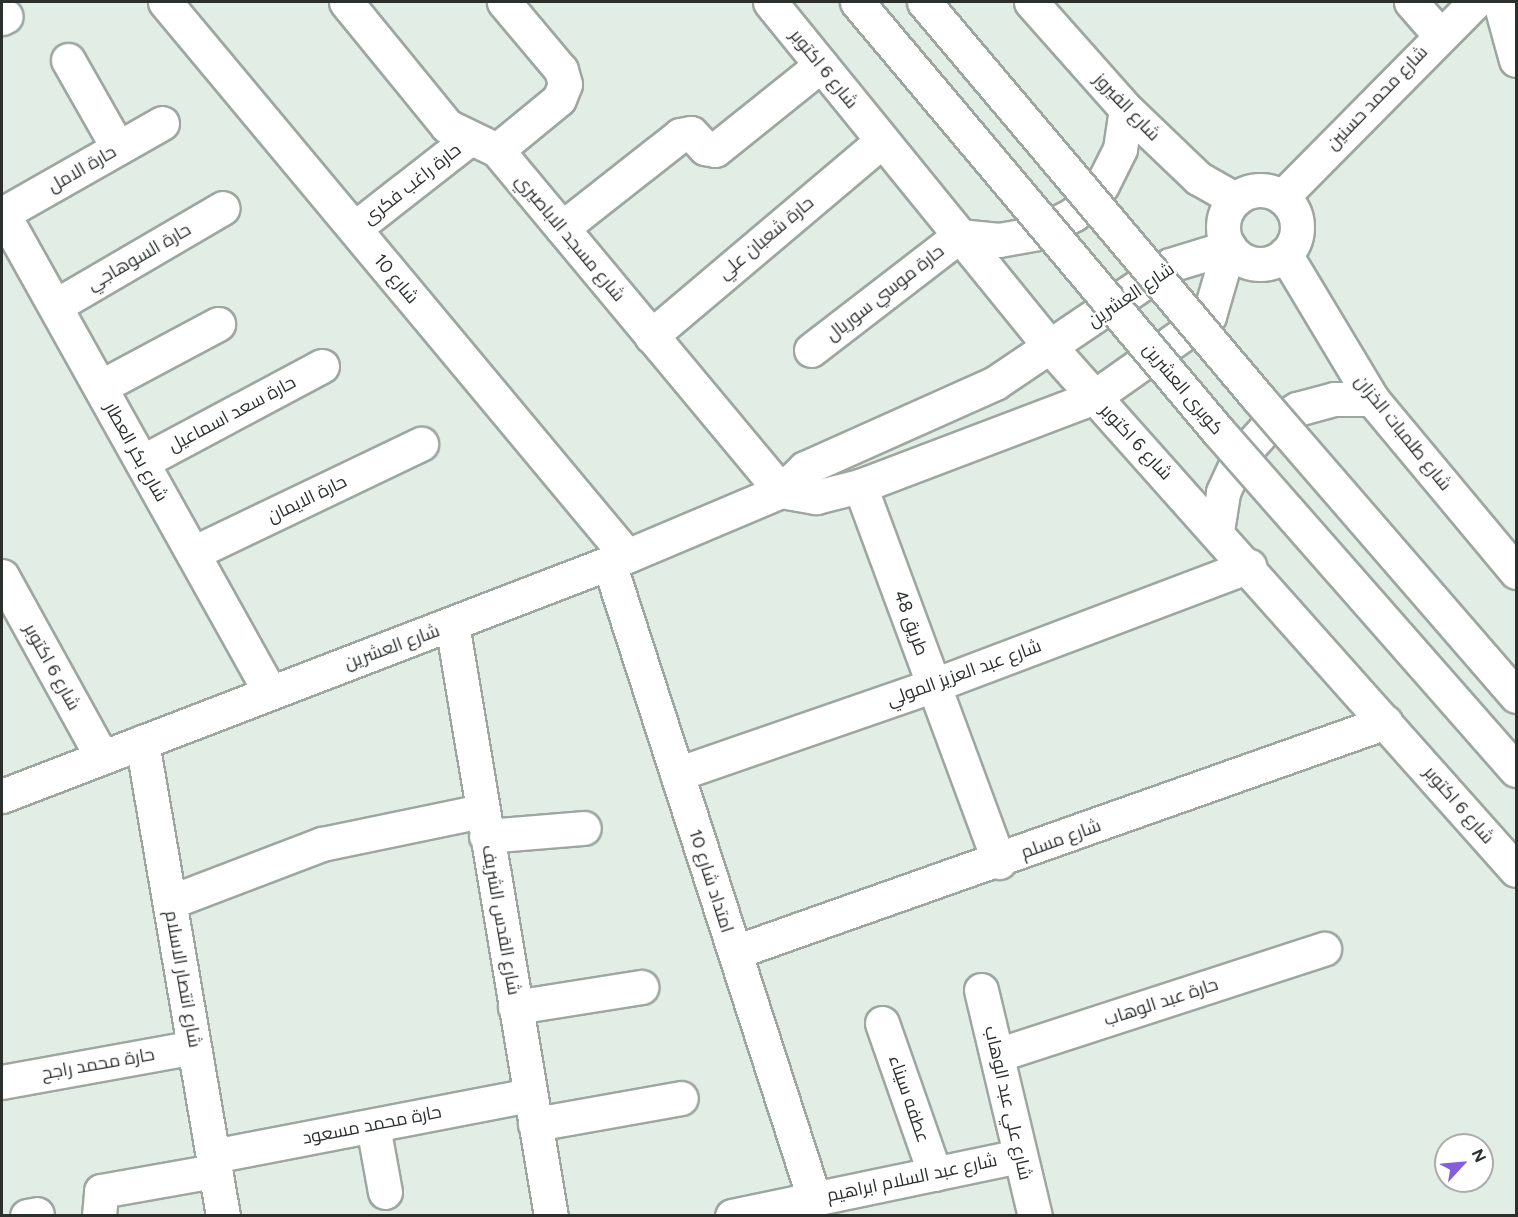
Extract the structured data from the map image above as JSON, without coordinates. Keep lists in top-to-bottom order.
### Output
{
  "streets": {
    "street": [
      "شارع 6 اكتوبر",
      "شارع محمد حسنين",
      "شارع الفيروز",
      "حارة الامل",
      "حارة راغب فكرى",
      "شارع مسجد الاباصيري",
      "حارة شعبان علي",
      "حارة السوهاجي",
      "شارع 10",
      "حارة موسي سوريال",
      "شارع العشرين",
      "كوبرى العشرين",
      "حارة سعد اسماعيل",
      "شارع طلمبات الخزان",
      "شارع بكر العطار",
      "حارة الايمان",
      "طريق 48",
      "شارع عبد العزيز المولي",
      "شارع مسلم",
      "امتداد شارع 10",
      "شارع القدس الشريف",
      "شارع انتصار الاسلام",
      "حارة عبد الوهاب",
      "حارة محمد راجح",
      "عطفه سيناء",
      "شارع علي عبد الوهاب",
      "حارة محمد مسعود",
      "شارع عبد السلام ابراهيم"
    ]
  },
  "crossings": [
    ["شارع 6 اكتوبر", "حارة شعبان علي"],
    ["شارع 6 اكتوبر", "حارة موسي سوريال"],
    ["شارع 6 اكتوبر", "شارع العشرين"],
    ["شارع 6 اكتوبر", "شارع عبد العزيز المولي"],
    ["شارع 6 اكتوبر", "شارع مسلم"],
    ["شارع محمد حسنين", "شارع الفيروز"],
    ["شارع محمد حسنين", "شارع العشرين"],
    ["شارع محمد حسنين", "شارع طلمبات الخزان"],
    ["شارع الفيروز", "شارع العشرين"],
    ["شارع الفيروز", "شارع طلمبات الخزان"],
    ["حارة الامل", "شارع بكر العطار"],
    ["حارة راغب فكرى", "شارع مسجد الاباصيري"],
    ["حارة راغب فكرى", "شارع 10"],
    ["شارع مسجد الاباصيري", "حارة شعبان علي"],
    ["شارع مسجد الاباصيري", "شارع العشرين"],
    ["حارة السوهاجي", "شارع بكر العطار"],
    ["شارع 10", "شارع العشرين"],
    ["شارع 10", "امتداد شارع 10"],
    ["شارع العشرين", "شارع طلمبات الخزان"],
    ["شارع العشرين", "شارع بكر العطار"],
    ["شارع العشرين", "امتداد شارع 10"],
    ["شارع العشرين", "شارع القدس الشريف"],
    ["شارع العشرين", "شارع انتصار الاسلام"],
    ["حارة سعد اسماعيل", "شارع بكر العطار"],
    ["شارع بكر العطار", "حارة الايمان"],
    ["طريق 48", "شارع عبد العزيز المولي"],
    ["طريق 48", "شارع مسلم"],
    ["شارع عبد العزيز المولي", "امتداد شارع 10"],
    ["شارع مسلم", "امتداد شارع 10"],
    ["امتداد شارع 10", "شارع عبد السلام ابراهيم"],
    ["شارع القدس الشريف", "حارة محمد مسعود"],
    ["شارع انتصار الاسلام", "حارة محمد راجح"],
    ["شارع انتصار الاسلام", "حارة محمد مسعود"],
    ["حارة عبد الوهاب", "شارع علي عبد الوهاب"],
    ["عطفه سيناء", "شارع عبد السلام ابراهيم"],
    ["شارع علي عبد الوهاب", "شارع عبد السلام ابراهيم"]
  ],
  "north": "top right"
}
